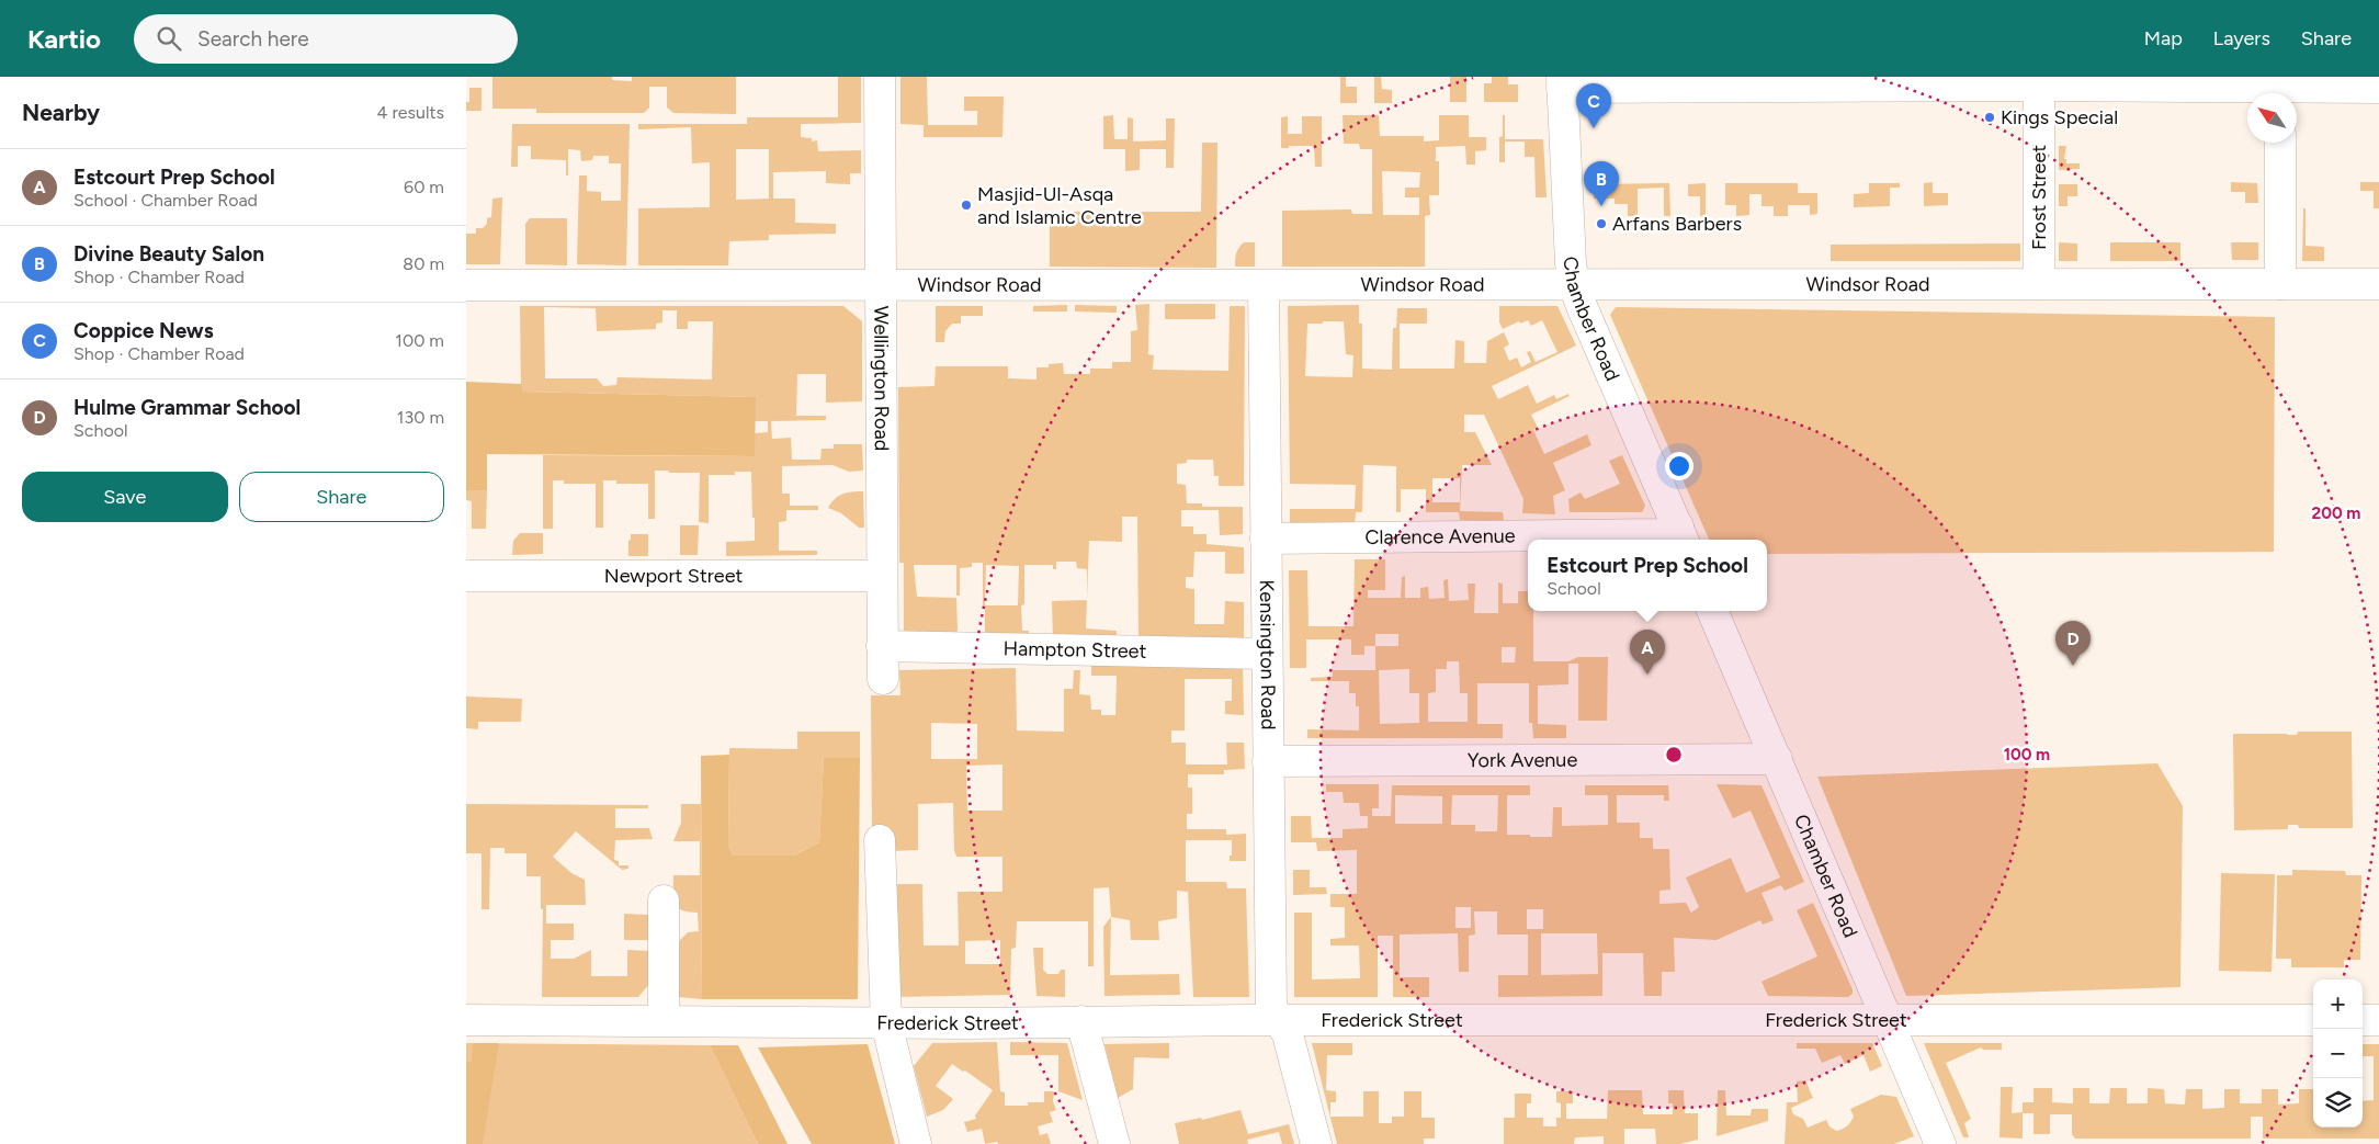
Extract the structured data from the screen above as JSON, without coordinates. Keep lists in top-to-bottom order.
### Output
{
  "streets": {
    "street": [
      "Frost Street",
      "Windsor Road",
      "Chamber Road",
      "Wellington Road",
      "Clarence Avenue",
      "Newport Street",
      "Hampton Street",
      "Kensington Road",
      "York Avenue",
      "Frederick Street"
    ]
  },
  "crossings": [
    ["Frost Street", "Windsor Road"],
    ["Windsor Road", "Chamber Road"],
    ["Windsor Road", "Wellington Road"],
    ["Windsor Road", "Kensington Road"],
    ["Chamber Road", "Clarence Avenue"],
    ["Chamber Road", "York Avenue"],
    ["Chamber Road", "Frederick Street"],
    ["Wellington Road", "Newport Street"],
    ["Wellington Road", "Hampton Street"],
    ["Clarence Avenue", "Kensington Road"],
    ["Hampton Street", "Kensington Road"],
    ["Kensington Road", "York Avenue"],
    ["Kensington Road", "Frederick Street"]
  ],
  "places": ["Kings Special", "Masjid-Ul-Asqa and Islamic Centre", "Arfans Barbers"],
  "north": "top left",
  "page": {
    "header": "Kartio",
    "search": "Search here",
    "nav": ["Map", "Layers", "Share"],
    "heading": ["Nearby", "4 results"],
    "pins": [
      "C",
      "B",
      "D",
      "A"
    ],
    "list": [
      {
        "mark": "A",
        "name": "Estcourt Prep School",
        "note": "School · Chamber Road",
        "value": "60 m"
      },
      {
        "mark": "B",
        "name": "Divine Beauty Salon",
        "note": "Shop · Chamber Road",
        "value": "80 m"
      },
      {
        "mark": "C",
        "name": "Coppice News",
        "note": "Shop · Chamber Road",
        "value": "100 m"
      },
      {
        "mark": "D",
        "name": "Hulme Grammar School",
        "note": "School",
        "value": "130 m"
      }
    ],
    "buttons": ["Save", "Share"],
    "popup": ["Estcourt Prep School", "School"],
    "map_buttons": ["+", "−"]
  },
  "rings": ["200 m", "100 m"]
}
